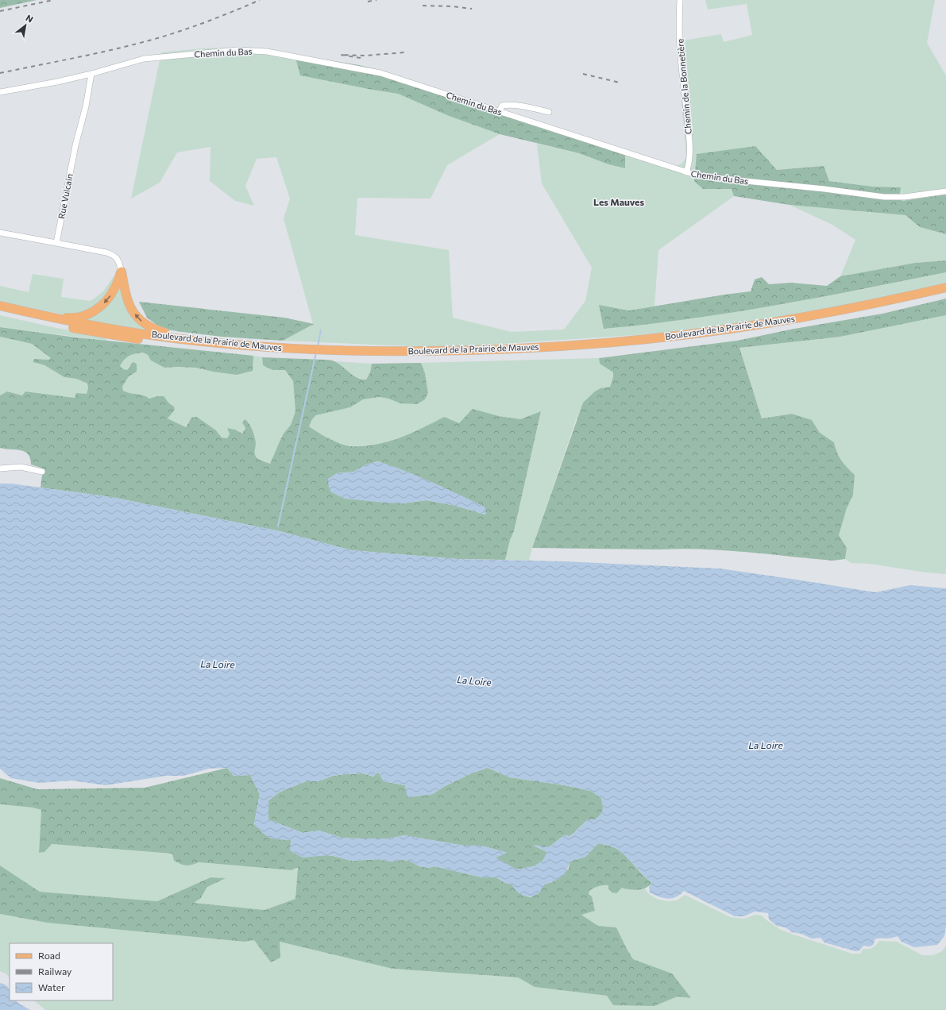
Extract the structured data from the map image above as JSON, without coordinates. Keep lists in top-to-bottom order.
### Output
{
  "streets": {
    "main road": ["Boulevard de la Prairie de Mauves"],
    "street": ["Chemin du Bas", "Chemin de la Bonnetière", "Rue Vulcain"]
  },
  "crossings": [
    ["Chemin du Bas", "Chemin de la Bonnetière"],
    ["Chemin du Bas", "Rue Vulcain"]
  ],
  "districts": ["Les Mauves"],
  "water": ["La Loire"],
  "legend": ["Road", "Railway", "Water"],
  "north": "top right"
}
